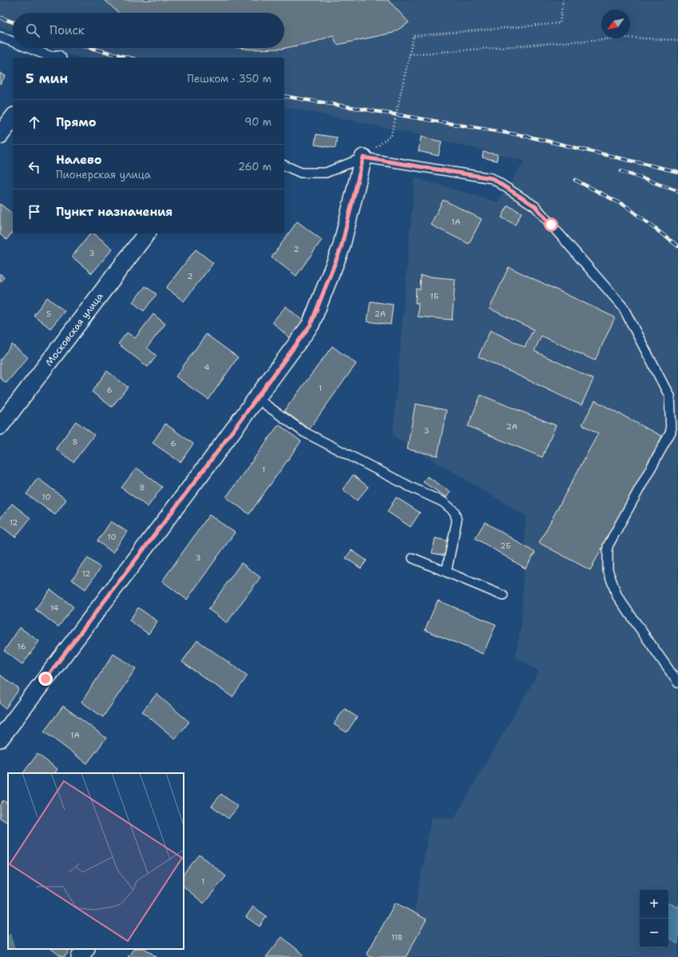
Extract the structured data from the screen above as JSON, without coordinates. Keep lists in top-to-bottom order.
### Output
{
  "streets": {
    "street": ["Московская улица"]
  },
  "house_numbers": [
    "1А",
    "2",
    "3",
    "2",
    "1Б",
    "5",
    "2А",
    "4",
    "1",
    "6",
    "2А",
    "3",
    "8",
    "6",
    "1",
    "8",
    "10",
    "12",
    "10",
    "2Б",
    "3",
    "12",
    "14",
    "16",
    "1А",
    "1",
    "11В"
  ],
  "north": "bottom left",
  "page": {
    "search": "Поиск",
    "heading": ["5 мин", "Пешком · 350 m"],
    "list": [
      ["Прямо", "90 m"],
      ["Налево", "Пионерская улица", "260 m"],
      "Пункт назначения"
    ],
    "map_buttons": ["+", "−"]
  }
}
